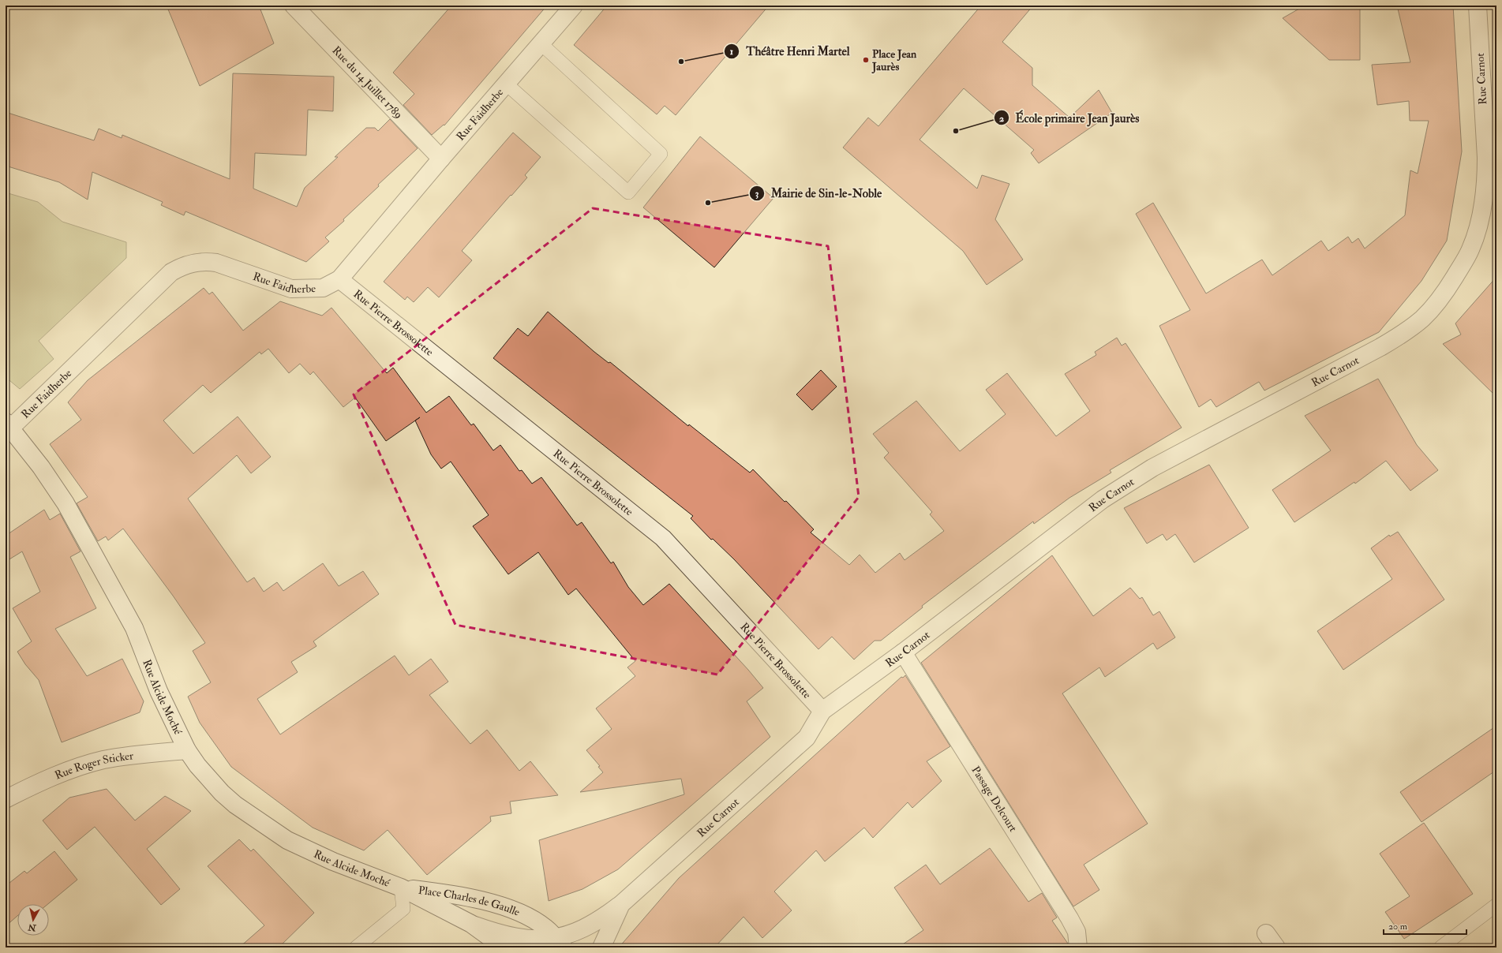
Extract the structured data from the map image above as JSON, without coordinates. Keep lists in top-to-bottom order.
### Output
{
  "streets": {
    "street": [
      "Rue Carnot",
      "Rue du 14 Juillet 1789",
      "Rue Faidherbe",
      "Rue Pierre Brossolette",
      "Rue Alcide Moché",
      "Rue Roger Sticker",
      "Passage Delcourt",
      "Place Charles de Gaulle"
    ]
  },
  "crossings": [
    ["Rue Carnot", "Rue Pierre Brossolette"],
    ["Rue Carnot", "Passage Delcourt"],
    ["Rue du 14 Juillet 1789", "Rue Faidherbe"],
    ["Rue Faidherbe", "Rue Pierre Brossolette"],
    ["Rue Faidherbe", "Rue Alcide Moché"],
    ["Rue Alcide Moché", "Rue Roger Sticker"],
    ["Rue Alcide Moché", "Place Charles de Gaulle"]
  ],
  "places": [
    "Place Jean Jaurès",
    "Théâtre Henri Martel",
    "École primaire Jean Jaurès",
    "Mairie de Sin-le-Noble"
  ],
  "scale_bar": "20 m",
  "north": "bottom"
}
